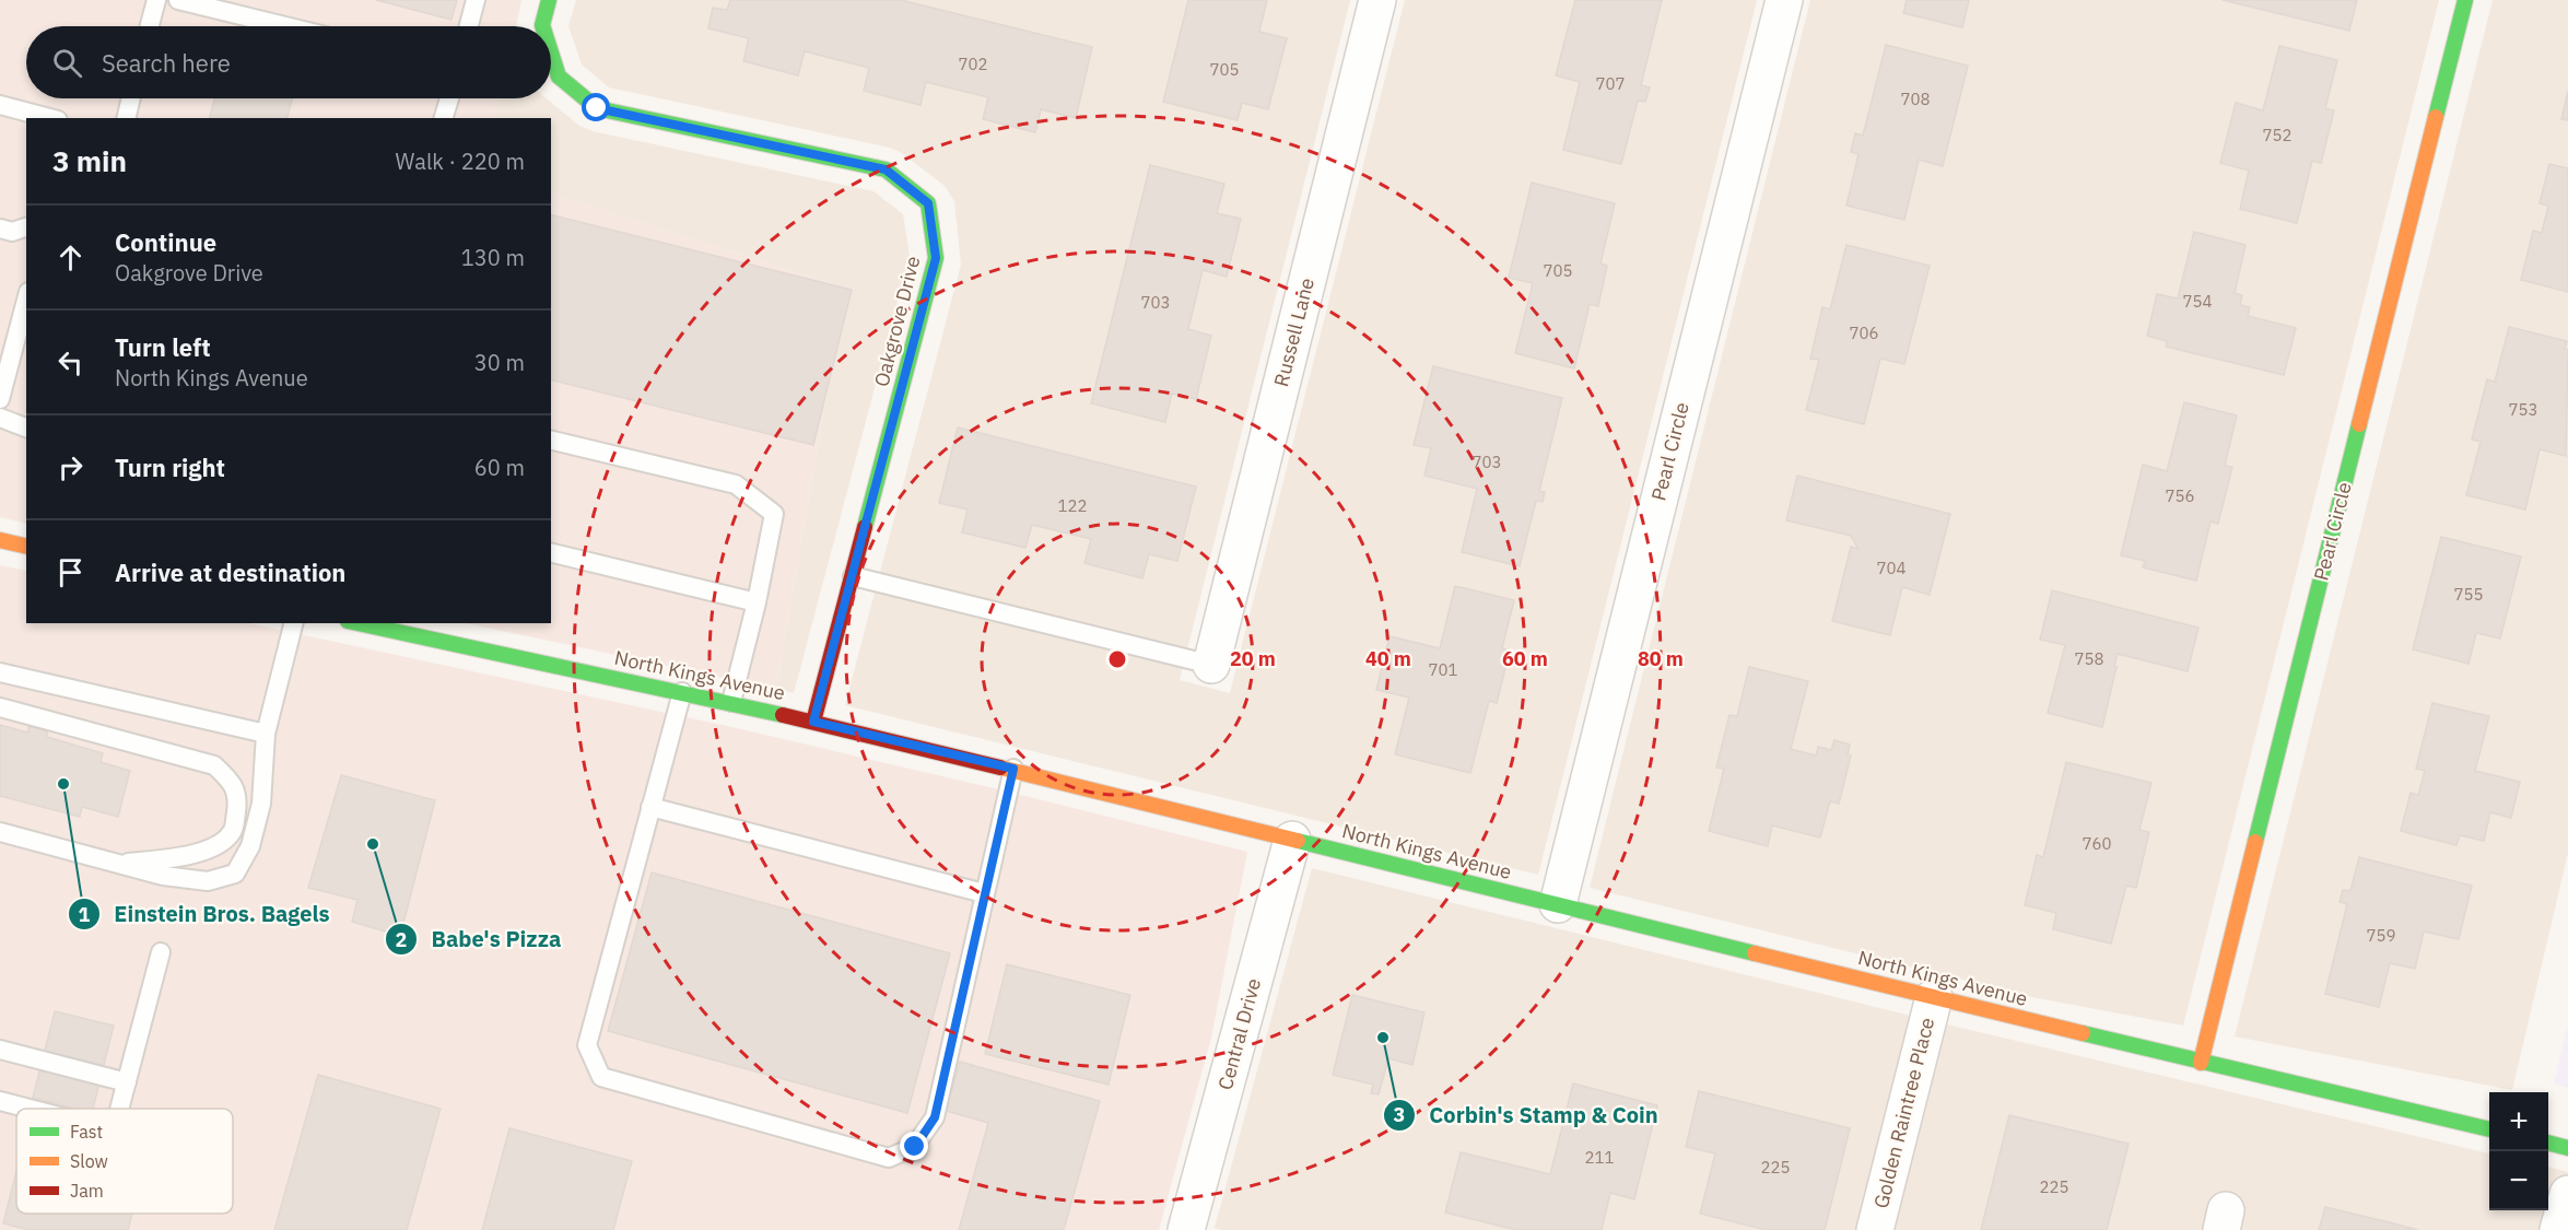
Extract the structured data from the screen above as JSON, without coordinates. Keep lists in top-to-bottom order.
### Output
{
  "streets": {
    "street": [
      "Oakgrove Drive",
      "Russell Lane",
      "Pearl Circle",
      "North Kings Avenue",
      "Central Drive",
      "Golden Raintree Place"
    ]
  },
  "crossings": [
    ["Oakgrove Drive", "North Kings Avenue"],
    ["Pearl Circle", "North Kings Avenue"],
    ["North Kings Avenue", "Central Drive"],
    ["North Kings Avenue", "Golden Raintree Place"]
  ],
  "places": ["Einstein Bros. Bagels", "Babe's Pizza", "Corbin's Stamp & Coin"],
  "house_numbers": [
    "702",
    "705",
    "707",
    "708",
    "752",
    "705",
    "754",
    "703",
    "706",
    "753",
    "703",
    "756",
    "122",
    "704",
    "755",
    "758",
    "701",
    "760",
    "759",
    "211",
    "225",
    "225"
  ],
  "legend": ["Fast", "Slow", "Jam"],
  "page": {
    "search": "Search here",
    "heading": ["3 min", "Walk · 220 m"],
    "list": [
      ["Continue", "Oakgrove Drive", "130 m"],
      ["Turn left", "North Kings Avenue", "30 m"],
      ["Turn right", "60 m"],
      "Arrive at destination"
    ],
    "map_buttons": ["+", "−"]
  },
  "rings": [
    "20 m",
    "40 m",
    "60 m",
    "80 m"
  ]
}
